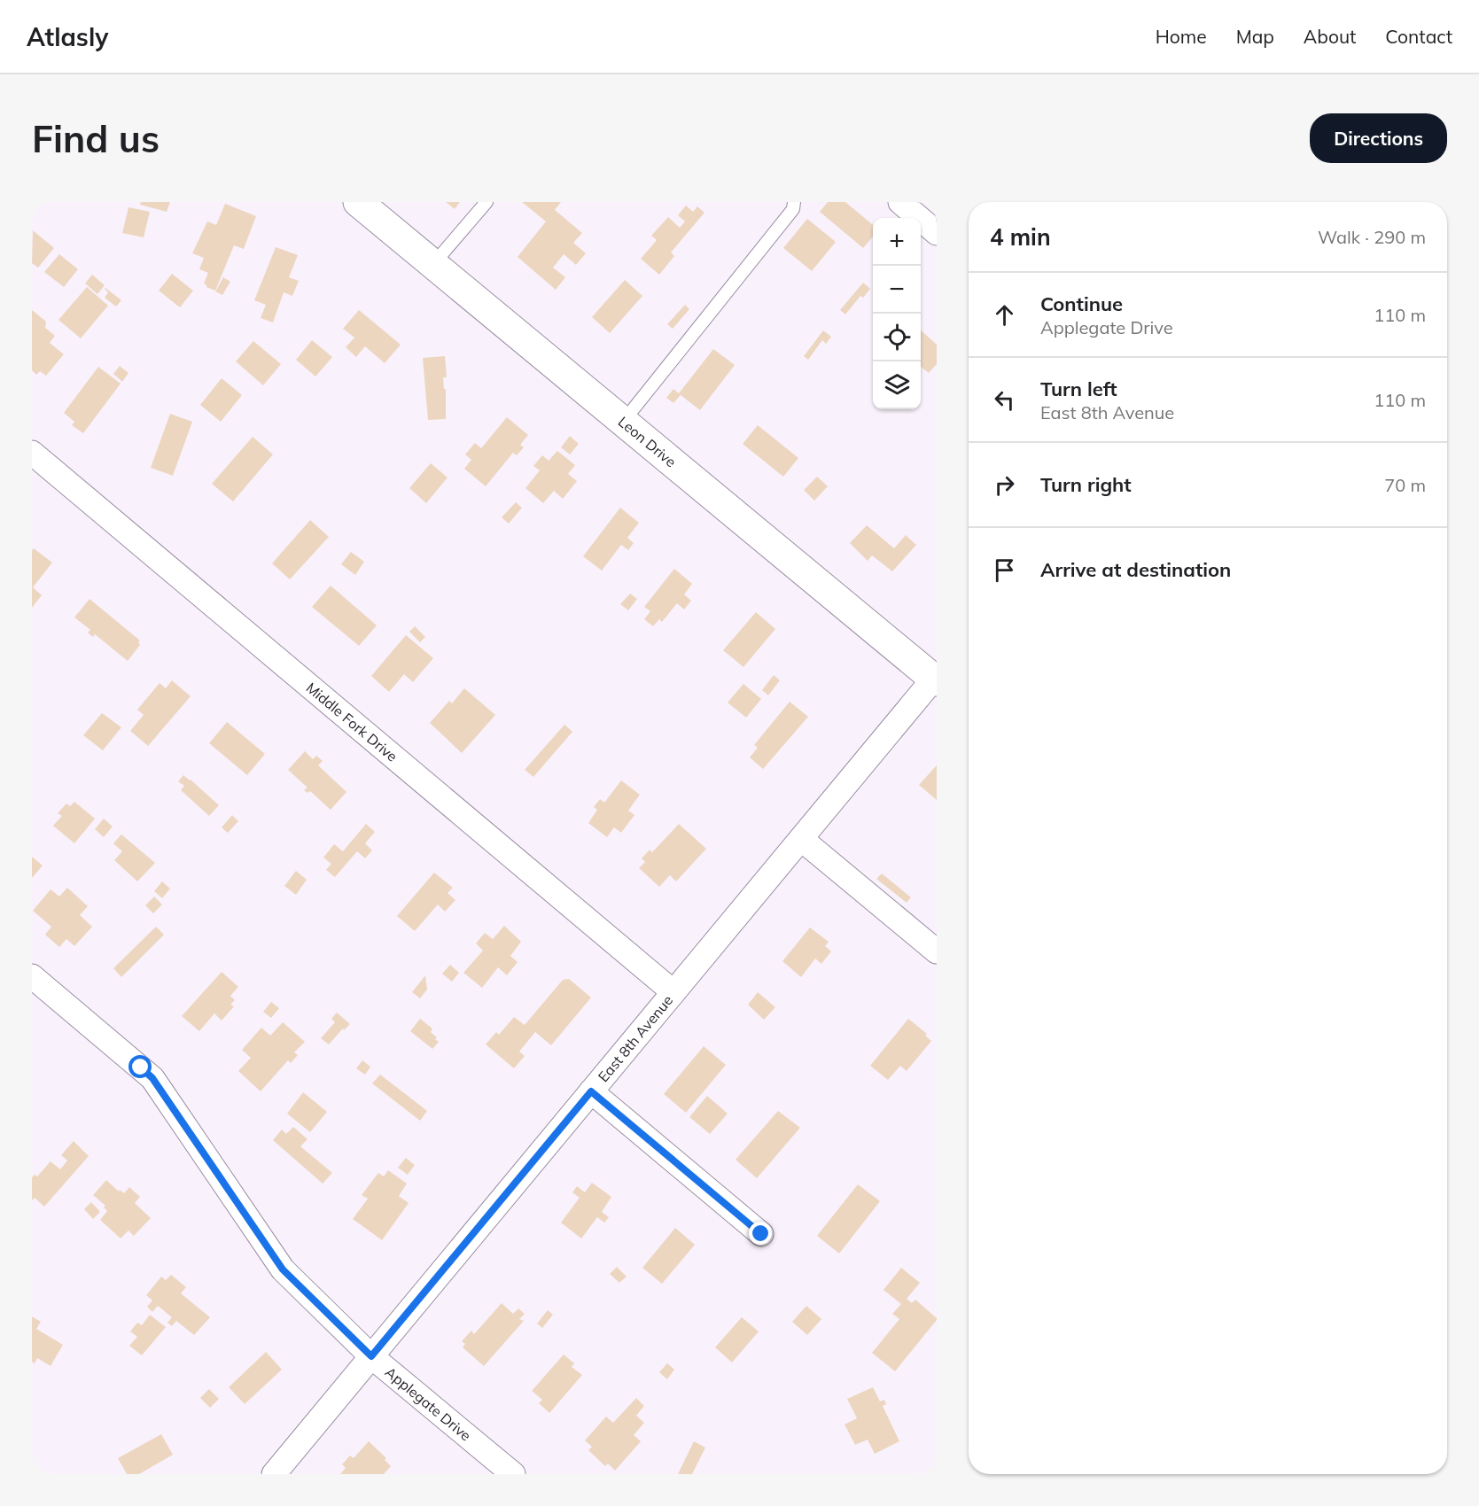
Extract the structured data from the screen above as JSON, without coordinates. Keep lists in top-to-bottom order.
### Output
{
  "streets": {
    "street": [
      "Leon Drive",
      "Middle Fork Drive",
      "East 8th Avenue",
      "Applegate Drive"
    ]
  },
  "crossings": [
    ["Leon Drive", "East 8th Avenue"],
    ["Middle Fork Drive", "East 8th Avenue"],
    ["East 8th Avenue", "Applegate Drive"]
  ],
  "page": {
    "header": "Atlasly",
    "nav": [
      "Home",
      "Map",
      "About",
      "Contact"
    ],
    "buttons": "Directions",
    "title": "Find us",
    "heading": ["4 min", "Walk · 290 m"],
    "map_buttons": ["+", "−"],
    "list": [
      ["Continue", "Applegate Drive", "110 m"],
      ["Turn left", "East 8th Avenue", "110 m"],
      ["Turn right", "70 m"],
      "Arrive at destination"
    ]
  }
}
